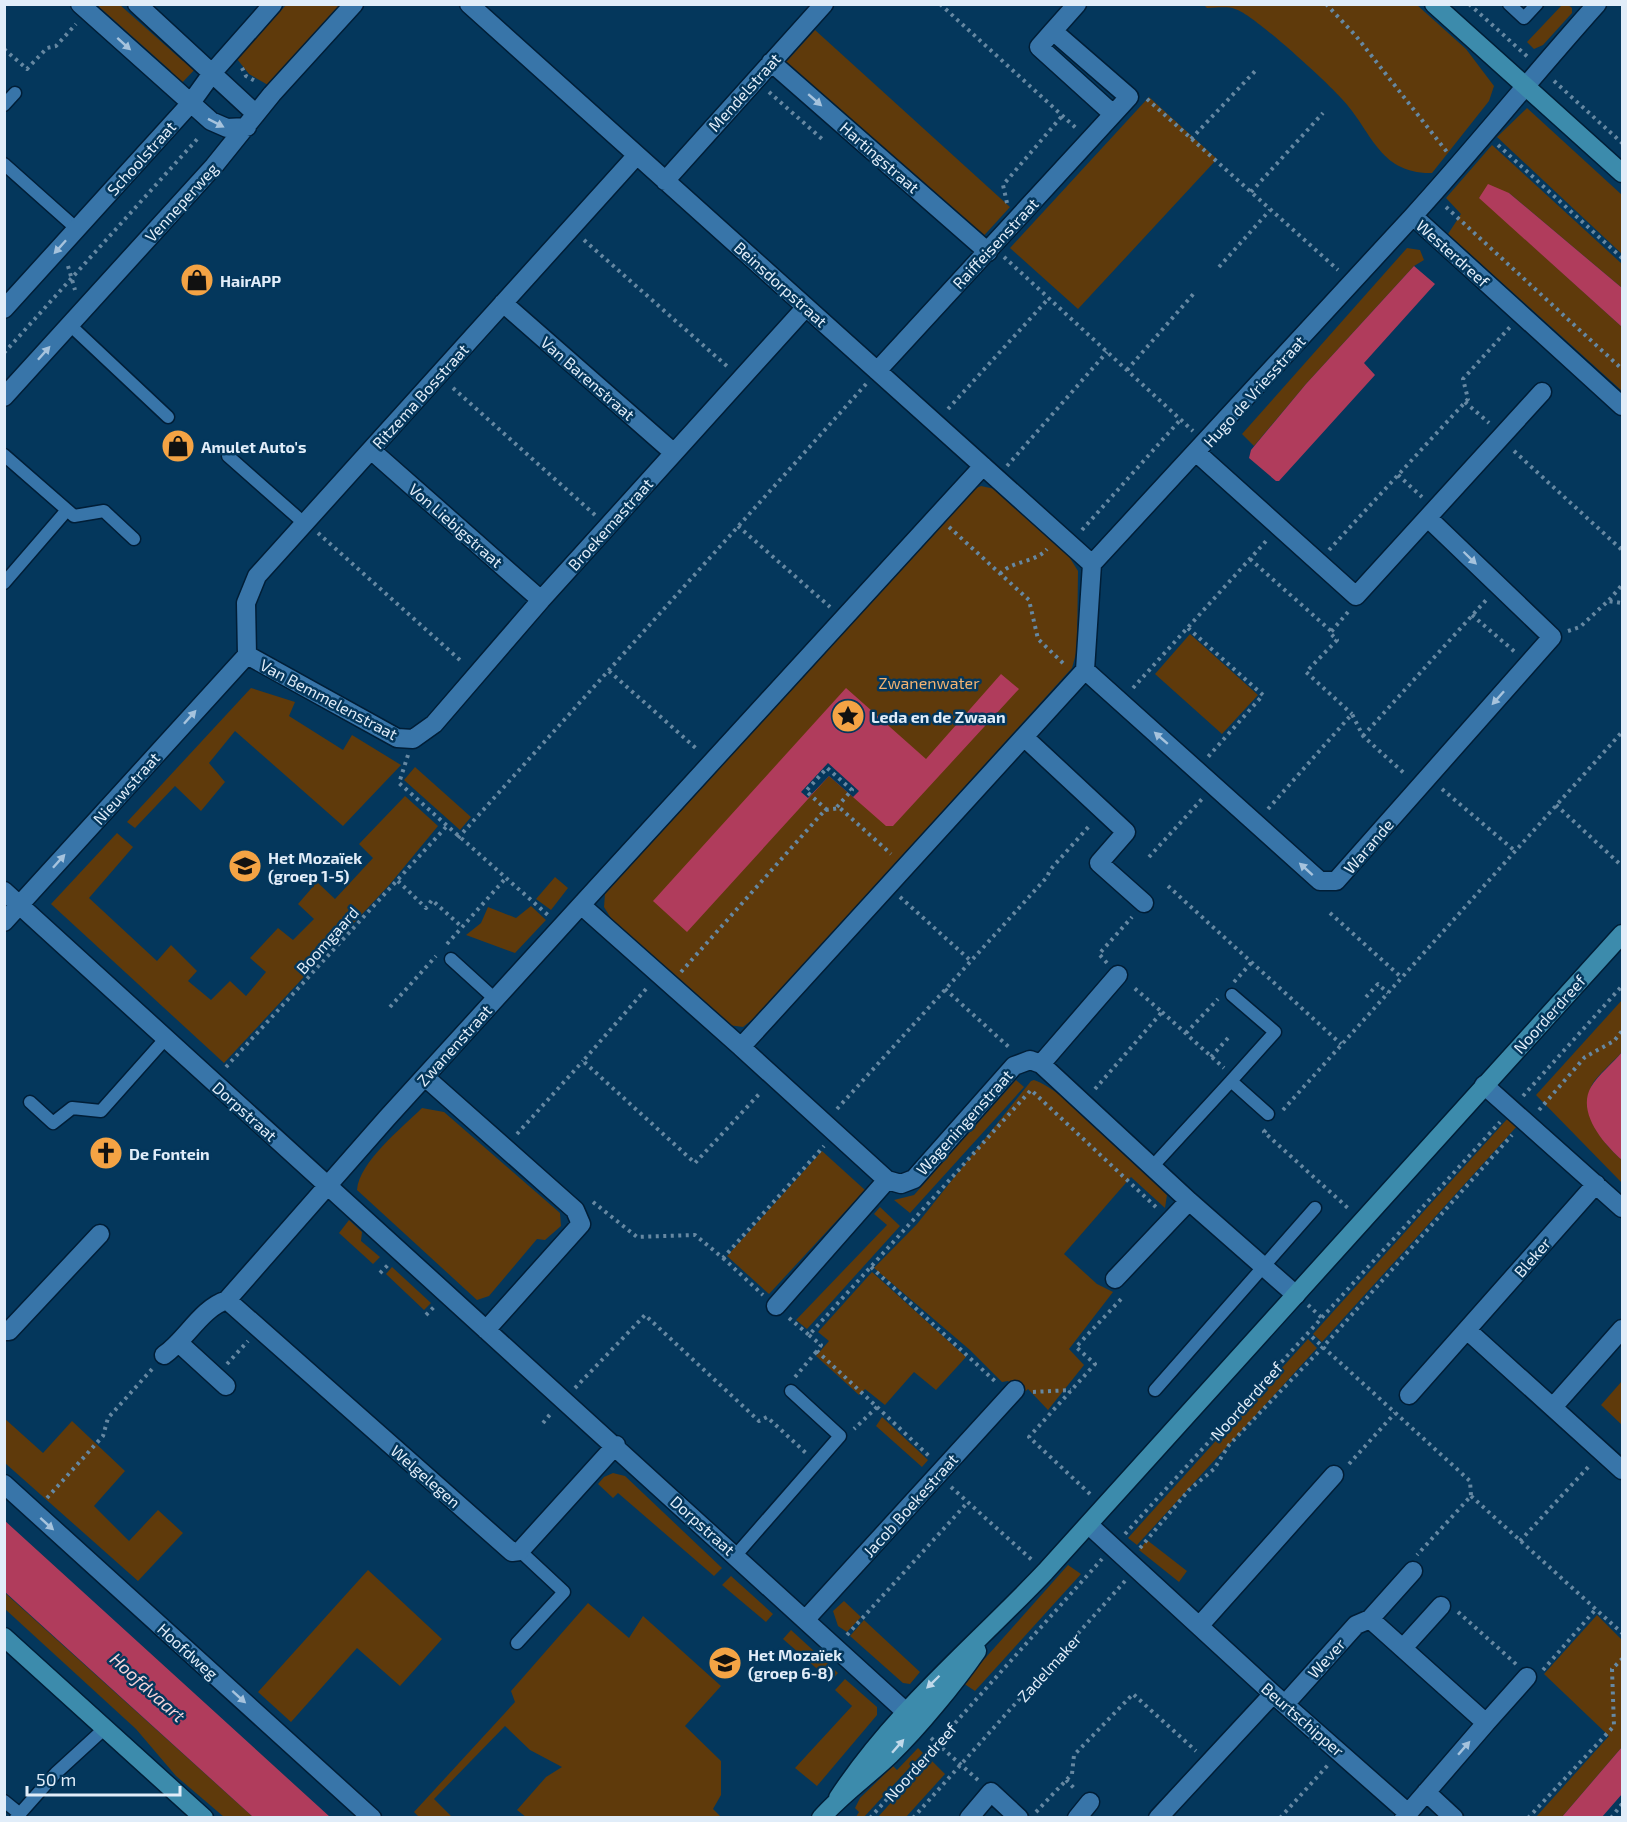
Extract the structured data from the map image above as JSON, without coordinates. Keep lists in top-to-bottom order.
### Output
{
  "streets": {
    "street": [
      "Mendelstraat",
      "Hartingstraat",
      "Schoolstraat",
      "Venneperweg",
      "Raiffeisenstraat",
      "Westerdreef",
      "Beinsdorpstraat",
      "Van Barenstraat",
      "Hugo de Vriesstraat",
      "Ritzema Bosstraat",
      "Broekemastraat",
      "Von Liebigstraat",
      "Van Bemmelenstraat",
      "Nieuwstraat",
      "Warande",
      "Noorderdreef",
      "Zwanenstraat",
      "Dorpstraat",
      "Wageningenstraat",
      "Bleker",
      "Welgelegen",
      "Jacob Boekestraat",
      "Hoofdweg",
      "Wever",
      "Beurtschipper"
    ],
    "path": ["Boomgaard", "Zadelmaker"]
  },
  "crossings": [
    ["Mendelstraat", "Hartingstraat"],
    ["Mendelstraat", "Beinsdorpstraat"],
    ["Hartingstraat", "Raiffeisenstraat"],
    ["Raiffeisenstraat", "Beinsdorpstraat"],
    ["Westerdreef", "Hugo de Vriesstraat"],
    ["Beinsdorpstraat", "Hugo de Vriesstraat"],
    ["Beinsdorpstraat", "Ritzema Bosstraat"],
    ["Beinsdorpstraat", "Broekemastraat"],
    ["Van Barenstraat", "Ritzema Bosstraat"],
    ["Van Barenstraat", "Broekemastraat"],
    ["Ritzema Bosstraat", "Von Liebigstraat"],
    ["Ritzema Bosstraat", "Van Bemmelenstraat"],
    ["Ritzema Bosstraat", "Nieuwstraat"],
    ["Broekemastraat", "Von Liebigstraat"],
    ["Broekemastraat", "Van Bemmelenstraat"],
    ["Van Bemmelenstraat", "Nieuwstraat"],
    ["Nieuwstraat", "Dorpstraat"],
    ["Noorderdreef", "Dorpstraat"],
    ["Noorderdreef", "Zadelmaker"],
    ["Noorderdreef", "Beurtschipper"],
    ["Zwanenstraat", "Dorpstraat"],
    ["Dorpstraat", "Jacob Boekestraat"],
    ["Wever", "Beurtschipper"],
    ["Zadelmaker", "Beurtschipper"]
  ],
  "one_way": ["Hartingstraat", "Nieuwstraat"],
  "water": ["Hoofdvaart"],
  "parks": ["Zwanenwater"],
  "places": {
    "shop": ["HairAPP", "Amulet Auto's"],
    "place": ["Leda en de Zwaan"],
    "school or university": ["Het Mozaïek (groep 1-5)", "Het Mozaïek (groep 6-8)"],
    "church": ["De Fontein"]
  },
  "scale_bar": "50 m"
}
